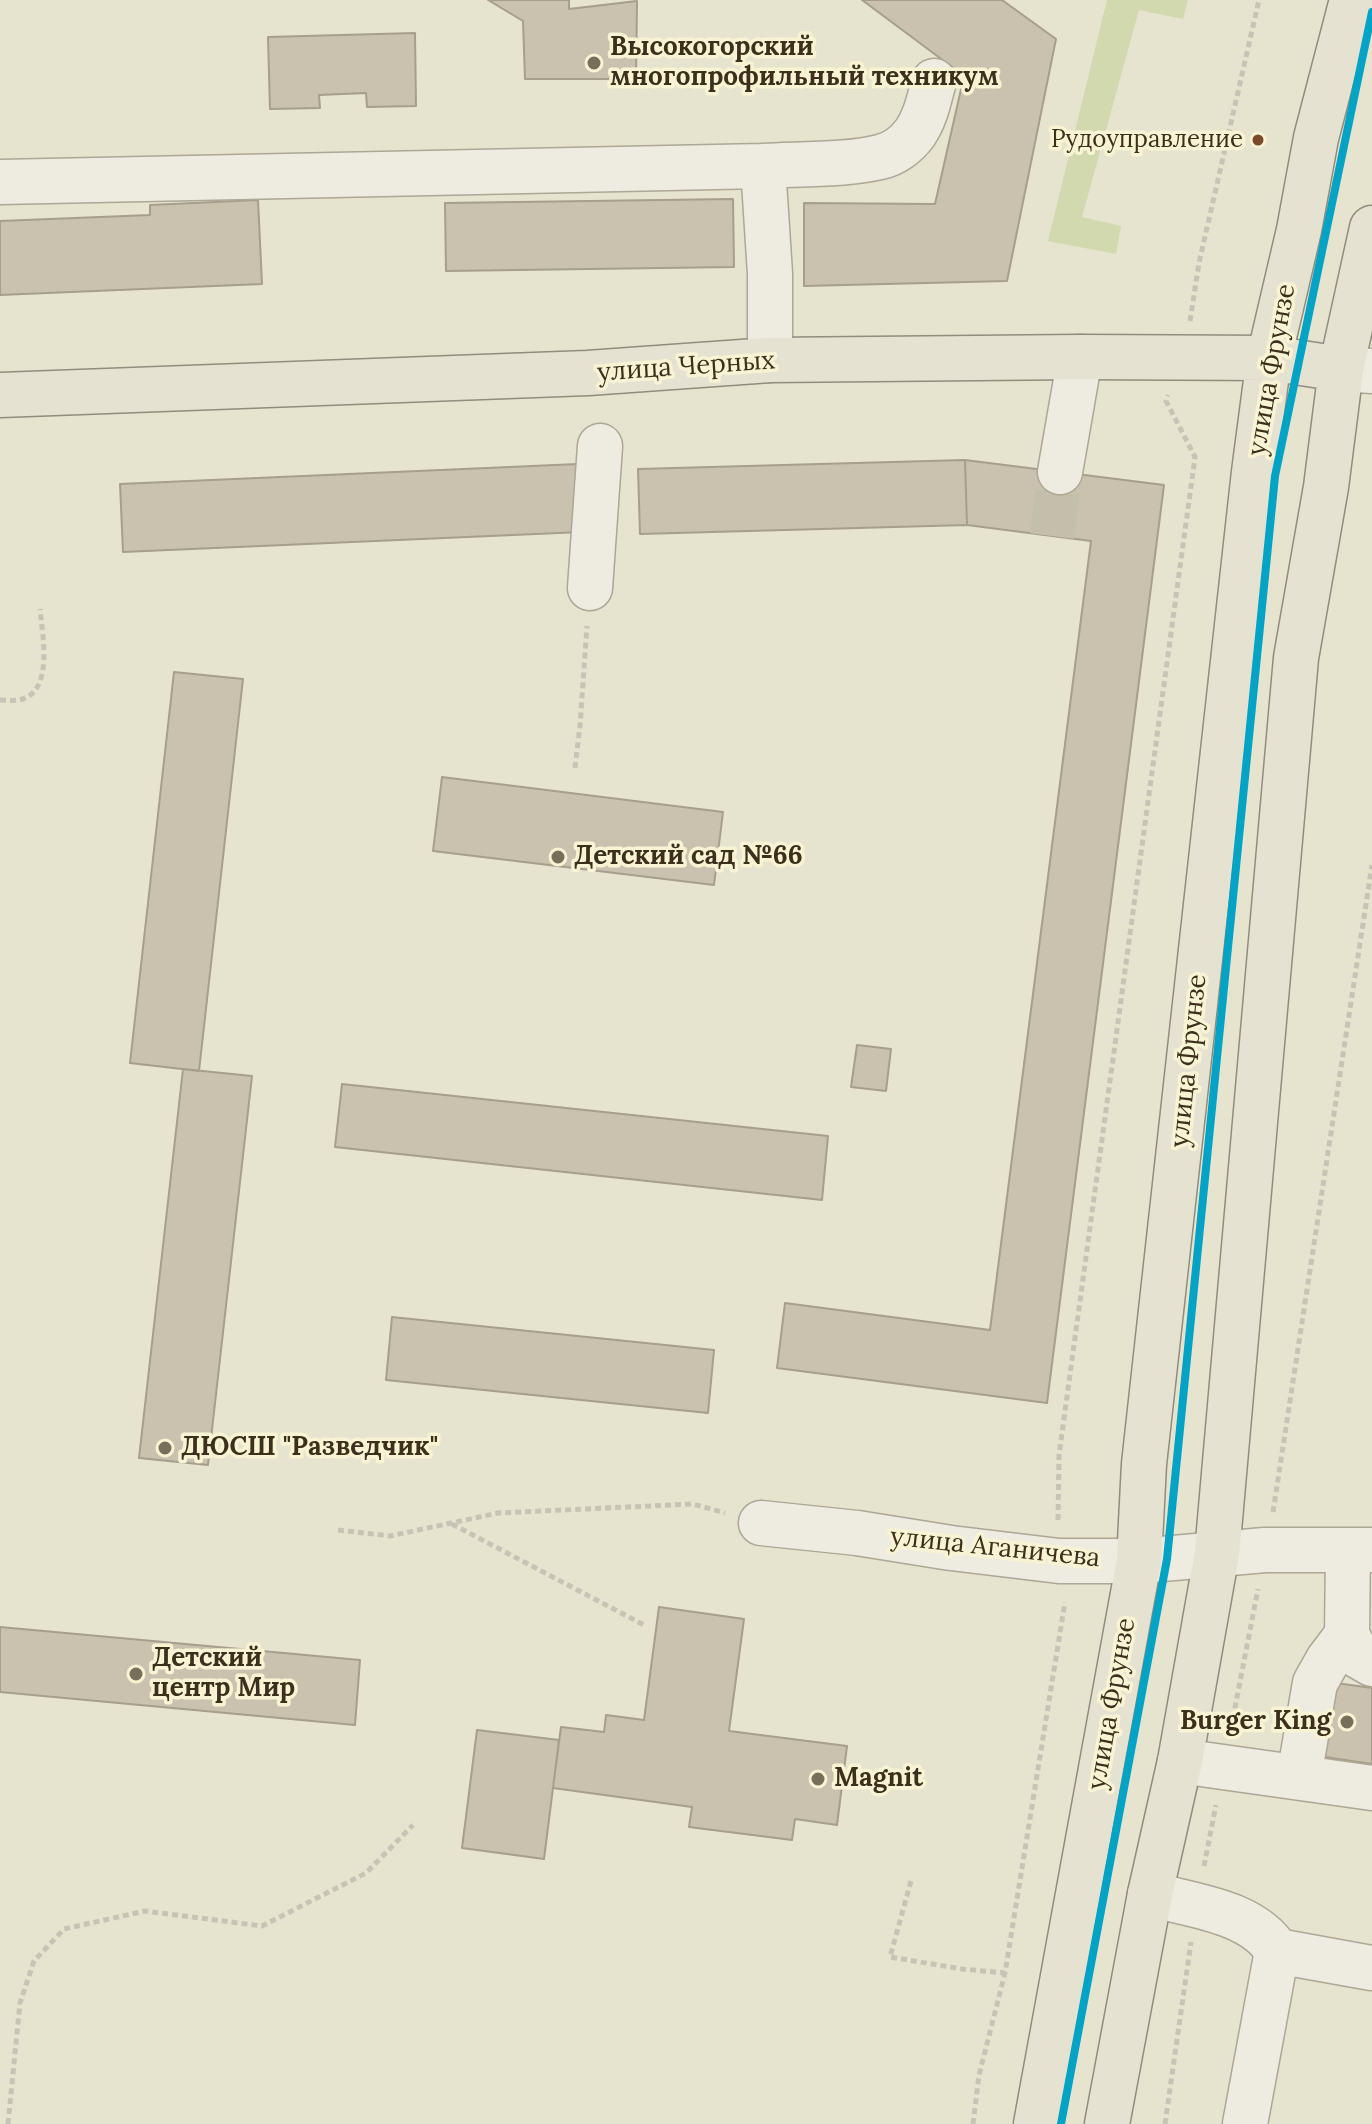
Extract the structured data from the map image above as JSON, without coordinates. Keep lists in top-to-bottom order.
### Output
{
  "streets": {
    "main road": ["улица Черных", "улица Фрунзе"],
    "street": ["улица Аганичева"]
  },
  "crossings": [
    ["улица Черных", "улица Фрунзе"],
    ["улица Фрунзе", "улица Аганичева"]
  ],
  "places": [
    "Высокогорский многопрофильный техникум",
    "Рудоуправление",
    "Детский сад №66",
    "ДЮСШ \"Разведчик\"",
    "Детский центр Мир",
    "Burger King",
    "Magnit"
  ]
}
